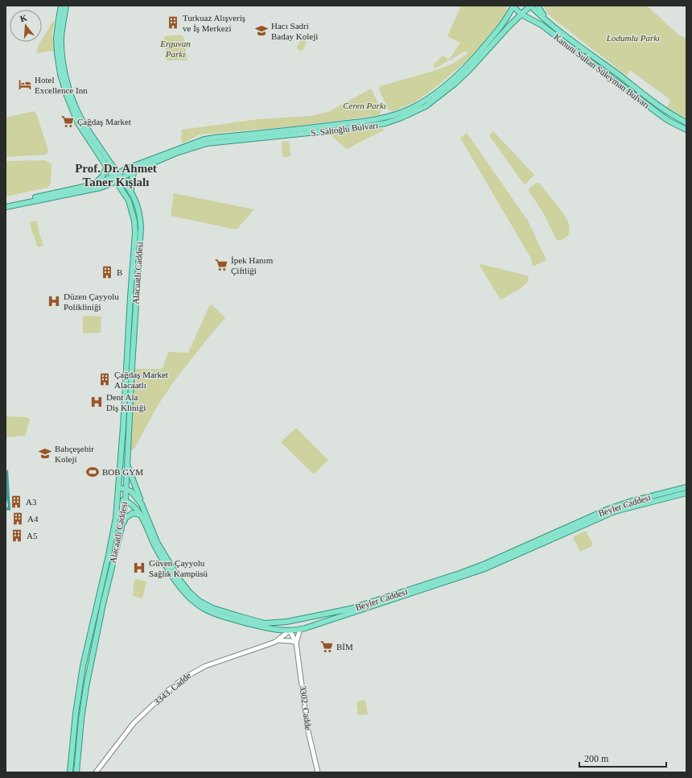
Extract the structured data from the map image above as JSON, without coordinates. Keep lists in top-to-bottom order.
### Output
{
  "streets": {
    "main road": [
      "Kanuni Sultan Süleyman Bulvarı",
      "S. Saltoğlu Bulvarı",
      "Alacaatlı Caddesi",
      "Beyler Caddesi"
    ],
    "street": ["3343. Cadde", "3302. Cadde"]
  },
  "crossings": [
    ["Kanuni Sultan Süleyman Bulvarı", "S. Saltoğlu Bulvarı"],
    ["S. Saltoğlu Bulvarı", "Alacaatlı Caddesi"],
    ["Alacaatlı Caddesi", "Beyler Caddesi"],
    ["Beyler Caddesi", "3343. Cadde"],
    ["Beyler Caddesi", "3302. Cadde"],
    ["3343. Cadde", "3302. Cadde"]
  ],
  "districts": ["Prof. Dr. Ahmet Taner Kışlalı"],
  "parks": ["Lodumlu Parkı", "Erguvan Parkı", "Ceren Parkı"],
  "places": {
    "building": [
      "Turkuaz Alışveriş ve İş Merkezi",
      "B",
      "Çağdaş Market Alacaatlı",
      "A3",
      "A4",
      "A5"
    ],
    "school or university": ["Hacı Sadri Baday Koleji", "Bahçeşehir Koleji"],
    "hotel": ["Hotel Excellence Inn"],
    "supermarket": ["Çağdaş Market", "İpek Hanım Çiftliği", "BİM"],
    "hospital": ["Düzen Çayyolu Polikliniği", "Dent Ala Diş Kliniği", "Güven Çayyolu Sağlık Kampüsü"],
    "sports": ["BOB GYM"]
  },
  "scale_bar": "200 m",
  "north": "top"
}
